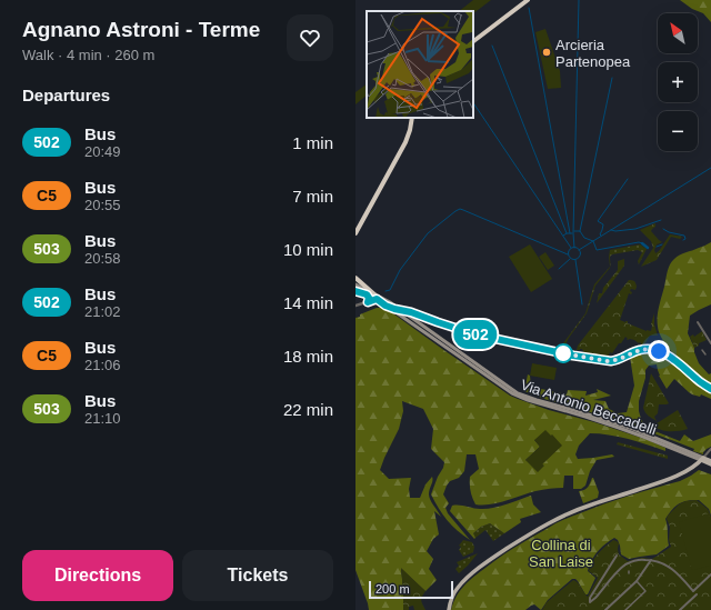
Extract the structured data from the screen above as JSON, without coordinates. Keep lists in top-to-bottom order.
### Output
{
  "streets": {
    "main road": ["Via Antonio Beccadelli"]
  },
  "parks": ["Collina di San Laise"],
  "places": ["Arcieria Partenopea"],
  "lines": ["bus line 502"],
  "scale_bar": "200 m",
  "north": "top left",
  "page": {
    "heading": [
      ["Agnano Astroni - Terme", "Walk · 4 min · 260 m"],
      "Departures"
    ],
    "on_map": "502",
    "map_buttons": ["+", "−"],
    "list": [
      {
        "mark": "502",
        "name": "Bus",
        "note": "20:49",
        "value": "1 min"
      },
      {
        "mark": "C5",
        "name": "Bus",
        "note": "20:55",
        "value": "7 min"
      },
      {
        "mark": "503",
        "name": "Bus",
        "note": "20:58",
        "value": "10 min"
      },
      {
        "mark": "502",
        "name": "Bus",
        "note": "21:02",
        "value": "14 min"
      },
      {
        "mark": "C5",
        "name": "Bus",
        "note": "21:06",
        "value": "18 min"
      },
      {
        "mark": "503",
        "name": "Bus",
        "note": "21:10",
        "value": "22 min"
      }
    ],
    "buttons": ["Directions", "Tickets"],
    "scale": "200 m"
  }
}
